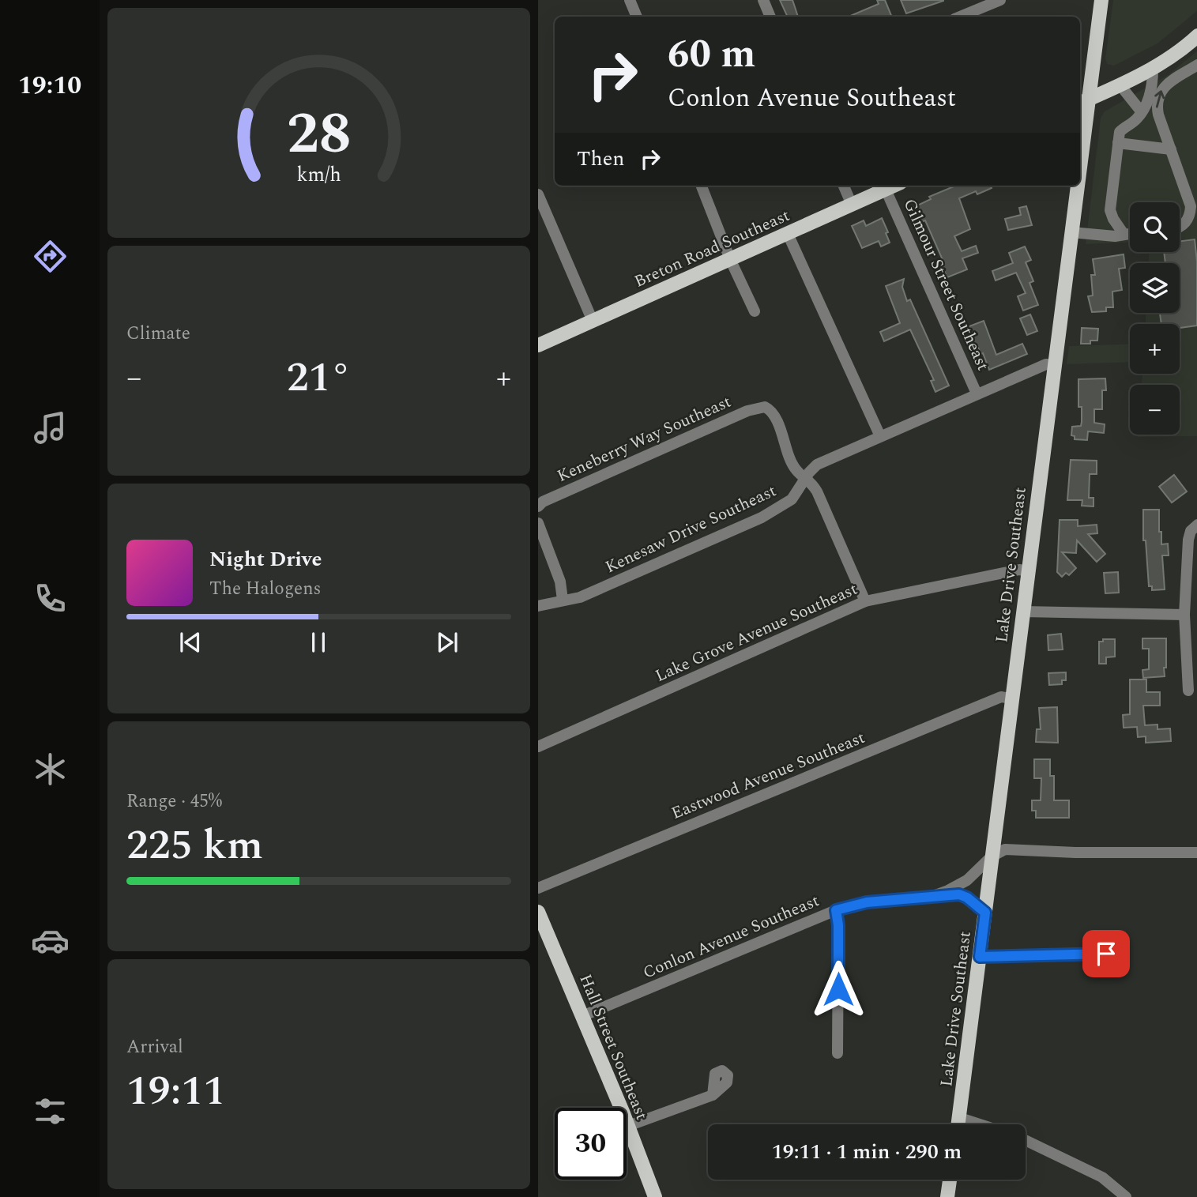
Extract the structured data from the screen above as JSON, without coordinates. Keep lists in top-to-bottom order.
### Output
{
  "streets": {
    "main road": ["Breton Road Southeast", "Lake Drive Southeast", "Hall Street Southeast"],
    "street": [
      "Gilmour Street Southeast",
      "Keneberry Way Southeast",
      "Kenesaw Drive Southeast",
      "Lake Grove Avenue Southeast",
      "Eastwood Avenue Southeast",
      "Conlon Avenue Southeast"
    ]
  },
  "crossings": [
    ["Breton Road Southeast", "Gilmour Street Southeast"],
    ["Gilmour Street Southeast", "Kenesaw Drive Southeast"],
    ["Keneberry Way Southeast", "Kenesaw Drive Southeast"],
    ["Kenesaw Drive Southeast", "Lake Drive Southeast"],
    ["Lake Drive Southeast", "Lake Grove Avenue Southeast"],
    ["Lake Drive Southeast", "Eastwood Avenue Southeast"],
    ["Lake Drive Southeast", "Conlon Avenue Southeast"],
    ["Conlon Avenue Southeast", "Hall Street Southeast"]
  ],
  "page": {
    "tabs": "19:10",
    "turn": ["60 m", "Conlon Avenue Southeast"],
    "then": "Then",
    "map_buttons": ["+", "−"],
    "tile": [
      "Climate",
      ["Range · 45%", "225 km"],
      ["Arrival", "19:11"]
    ],
    "heat": ["−", "21°", "+"],
    "song": ["Night Drive", "The Halogens"],
    "limit": "30",
    "trip": "19:11 · 1 min · 290 m",
    "gauge": ["28", "km/h"]
  }
}
